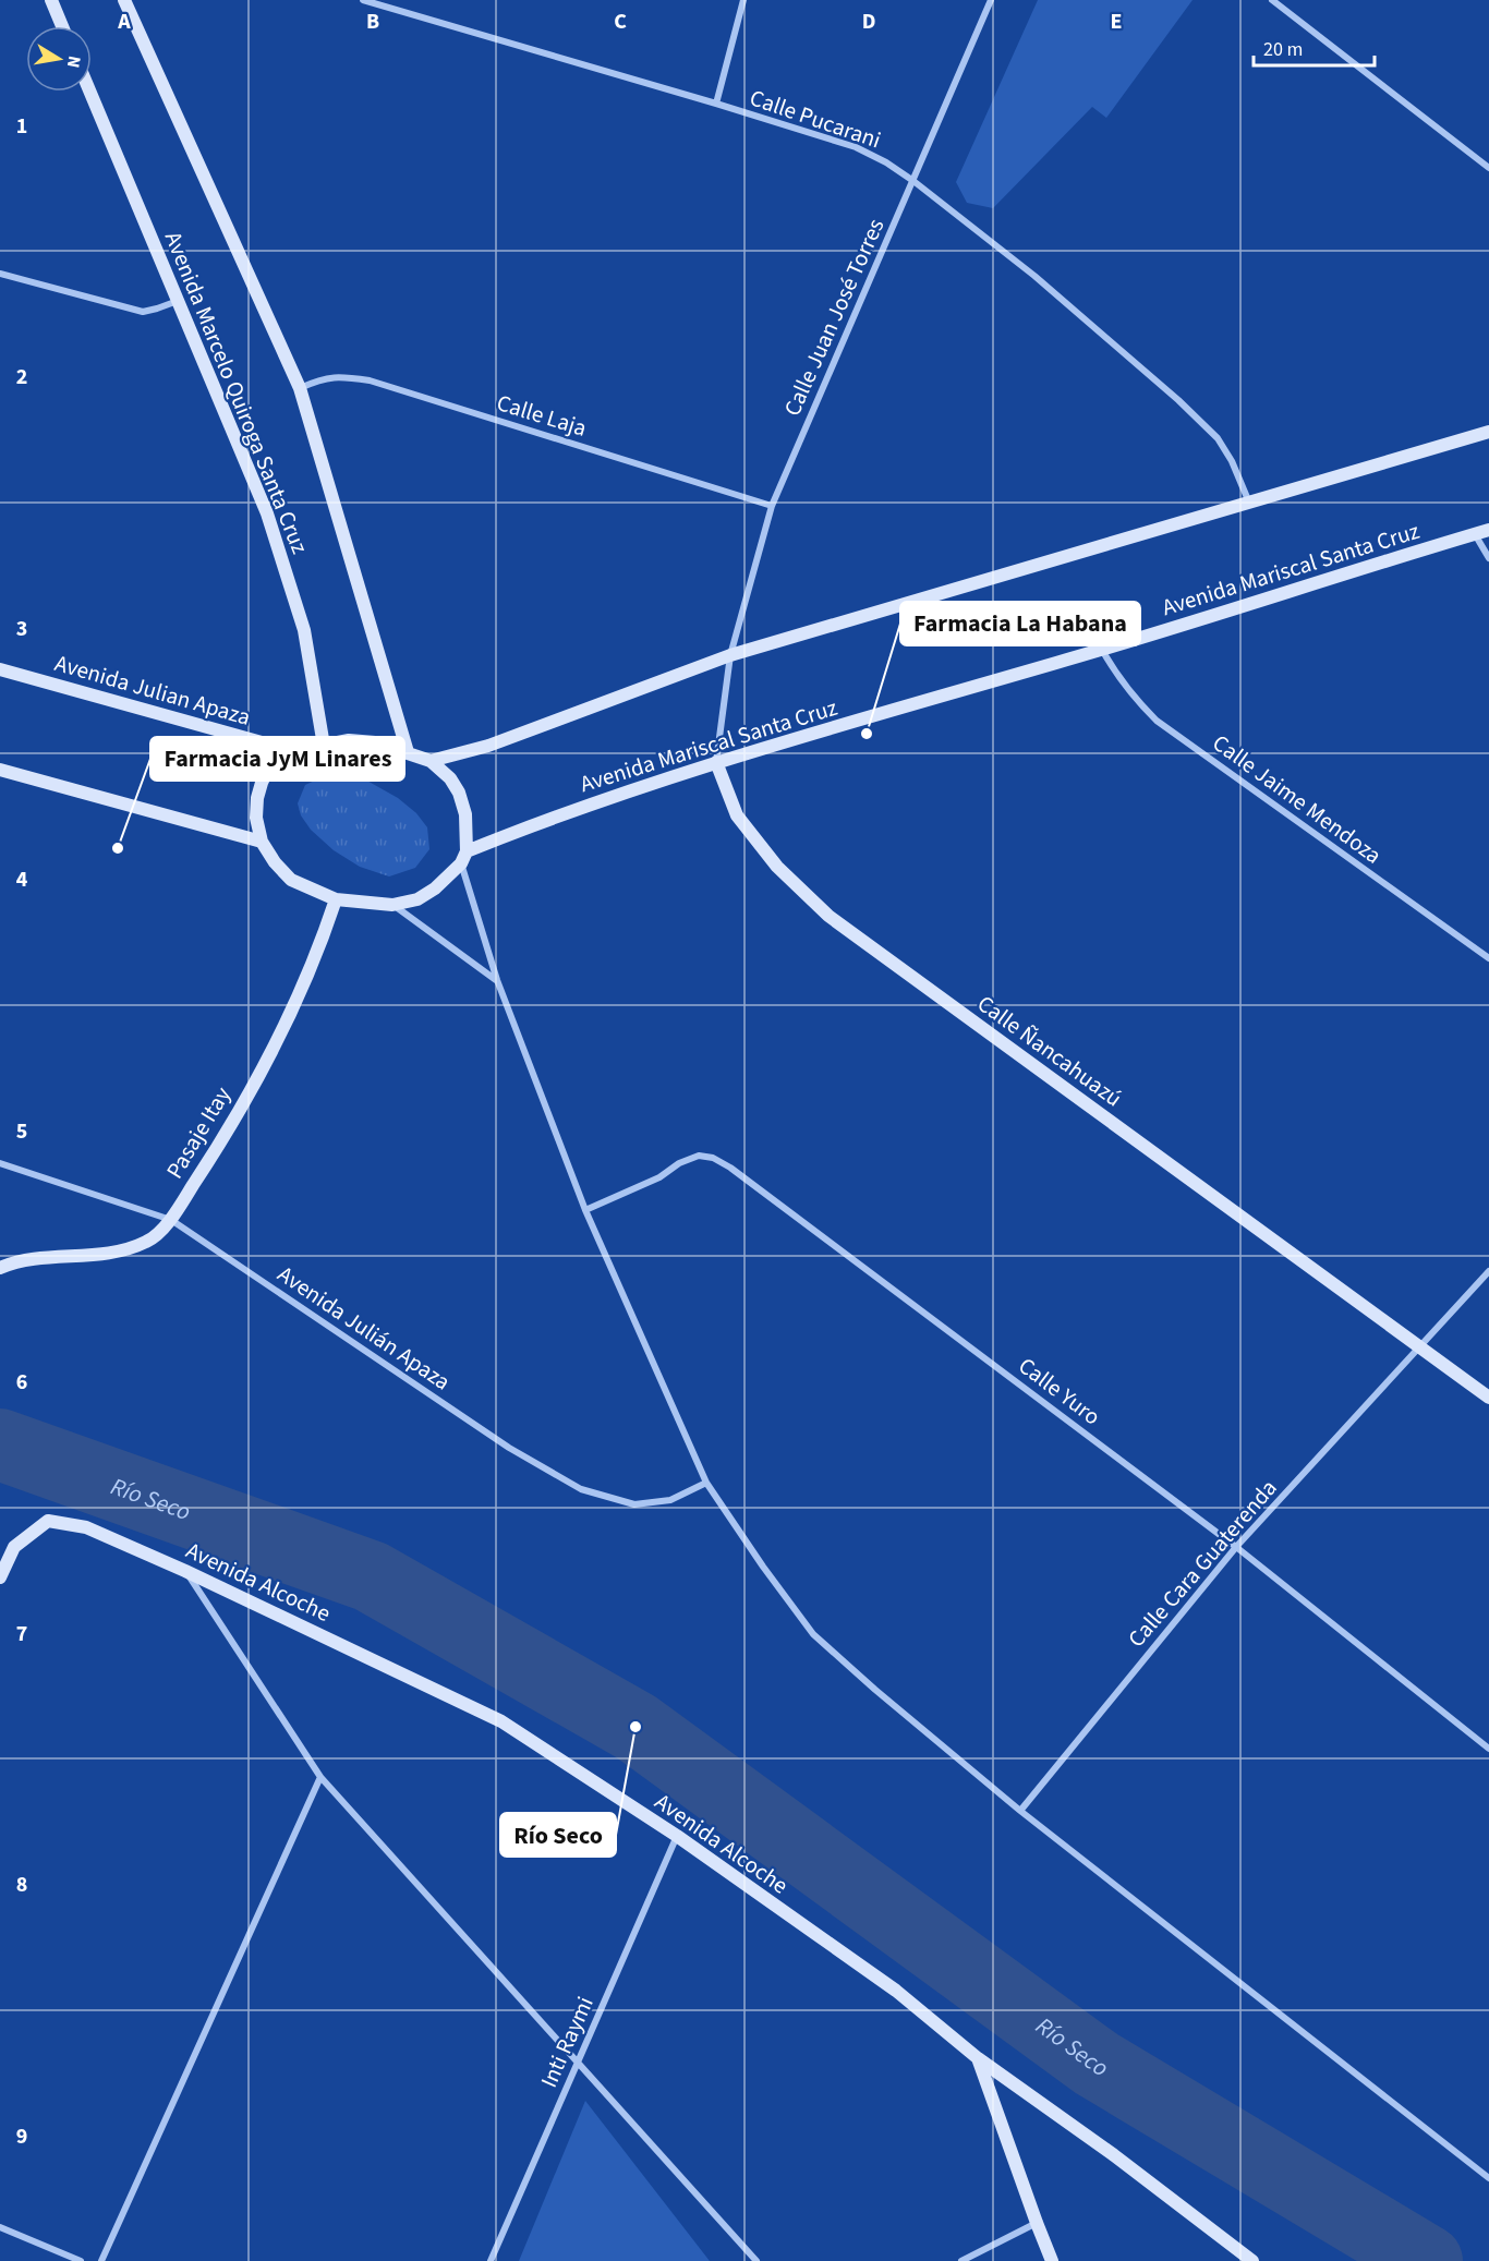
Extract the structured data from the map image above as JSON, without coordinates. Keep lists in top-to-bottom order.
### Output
{
  "streets": {
    "main road": [
      "Avenida Marcelo Quiroga Santa Cruz",
      "Avenida Mariscal Santa Cruz",
      "Avenida Julian Apaza",
      "Calle Ñancahuazú",
      "Pasaje Itay",
      "Avenida Alcoche"
    ],
    "street": [
      "Calle Pucarani",
      "Calle Juan José Torres",
      "Calle Laja",
      "Calle Jaime Mendoza",
      "Avenida Julián Apaza",
      "Calle Yuro",
      "Calle Cara Guaterenda",
      "Inti Raymi"
    ]
  },
  "crossings": [
    ["Calle Pucarani", "Calle Juan José Torres"],
    ["Calle Juan José Torres", "Calle Laja"],
    ["Calle Juan José Torres", "Calle Ñancahuazú"],
    ["Avenida Marcelo Quiroga Santa Cruz", "Calle Laja"],
    ["Avenida Marcelo Quiroga Santa Cruz", "Avenida Mariscal Santa Cruz"],
    ["Avenida Marcelo Quiroga Santa Cruz", "Avenida Julian Apaza"],
    ["Avenida Marcelo Quiroga Santa Cruz", "Pasaje Itay"],
    ["Avenida Mariscal Santa Cruz", "Avenida Julian Apaza"],
    ["Avenida Mariscal Santa Cruz", "Calle Jaime Mendoza"],
    ["Avenida Mariscal Santa Cruz", "Calle Ñancahuazú"],
    ["Avenida Mariscal Santa Cruz", "Pasaje Itay"],
    ["Avenida Julian Apaza", "Pasaje Itay"],
    ["Calle Ñancahuazú", "Calle Cara Guaterenda"],
    ["Pasaje Itay", "Avenida Julián Apaza"],
    ["Calle Yuro", "Calle Cara Guaterenda"],
    ["Avenida Alcoche", "Inti Raymi"]
  ],
  "water": ["Río Seco"],
  "places": ["Farmacia La Habana", "Farmacia JyM Linares", "Río Seco"],
  "scale_bar": "20 m",
  "north": "right",
  "grid": {
    "columns": [
      "A",
      "B",
      "C",
      "D",
      "E"
    ],
    "rows": [
      "1",
      "2",
      "3",
      "4",
      "5",
      "6",
      "7",
      "8",
      "9"
    ]
  }
}
